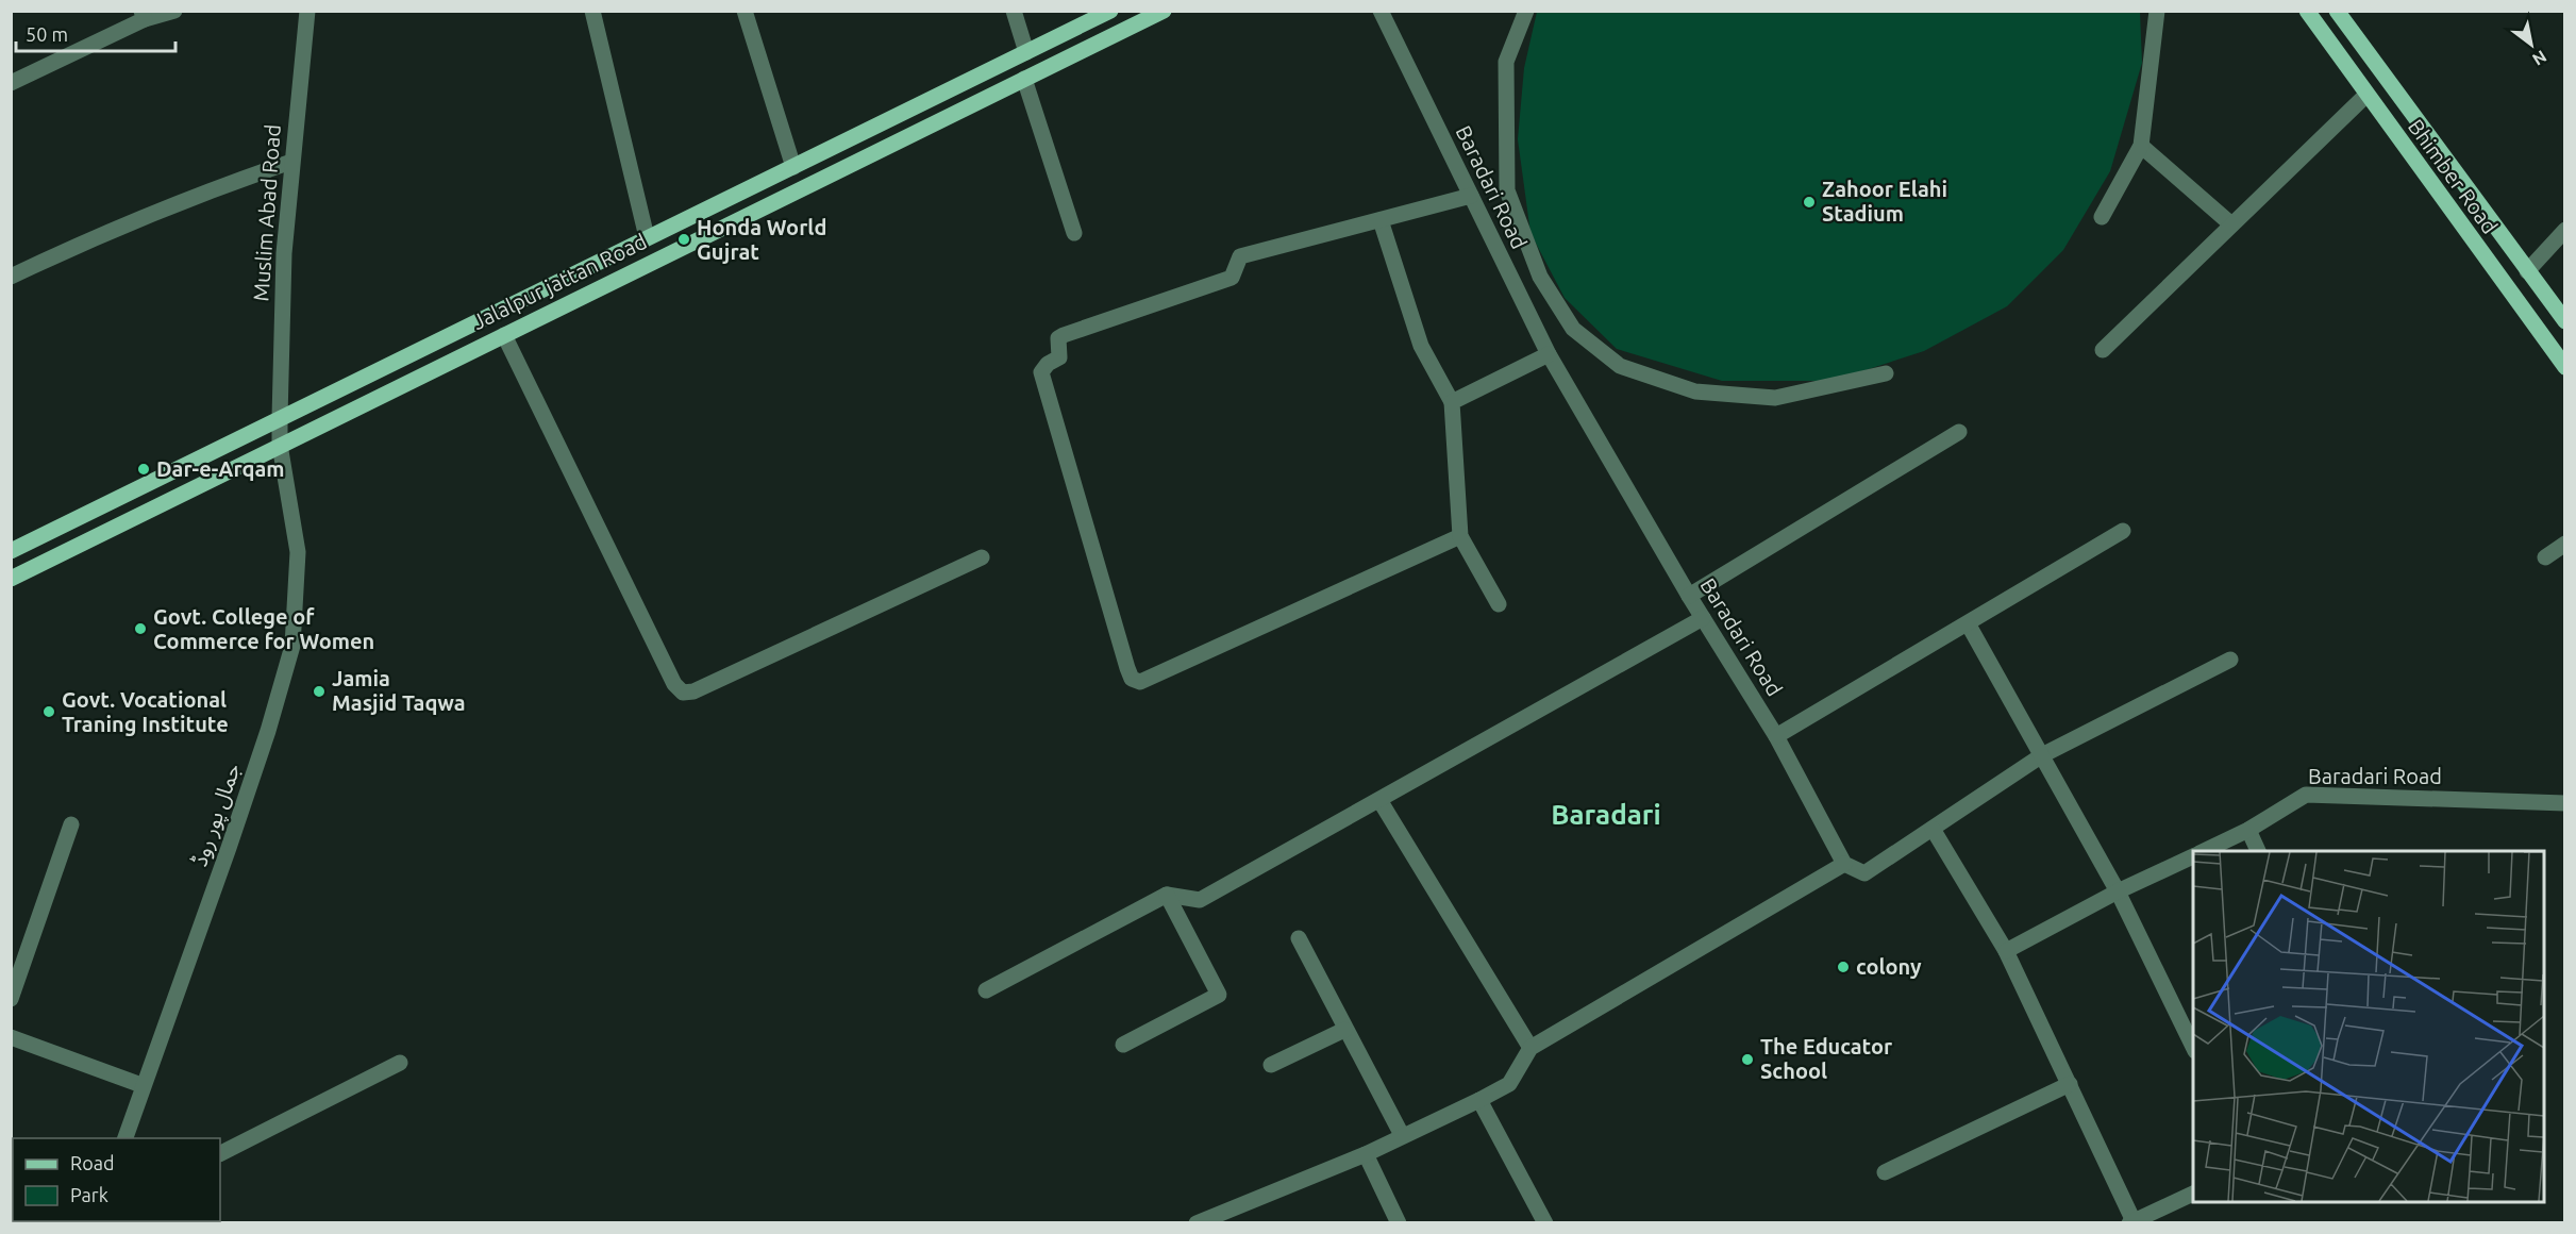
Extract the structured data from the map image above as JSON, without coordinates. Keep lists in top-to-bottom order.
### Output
{
  "streets": {
    "main road": ["Bhimber Road", "Jalalpur jattan Road"],
    "street": ["Baradari Road", "Muslim Abad Road", "جمال پور روڈ"]
  },
  "crossings": [
    ["Muslim Abad Road", "Jalalpur jattan Road"],
    ["Muslim Abad Road", "جمال پور روڈ"],
    ["Jalalpur jattan Road", "جمال پور روڈ"]
  ],
  "districts": ["Baradari"],
  "places": [
    "Zahoor Elahi Stadium",
    "Honda World Gujrat",
    "Dar-e-Arqam",
    "Govt. College of Commerce for Women",
    "Jamia Masjid Taqwa",
    "Govt. Vocational Traning Institute",
    "colony",
    "The Educator School"
  ],
  "legend": ["Road", "Park"],
  "scale_bar": "50 m",
  "north": "bottom right"
}
